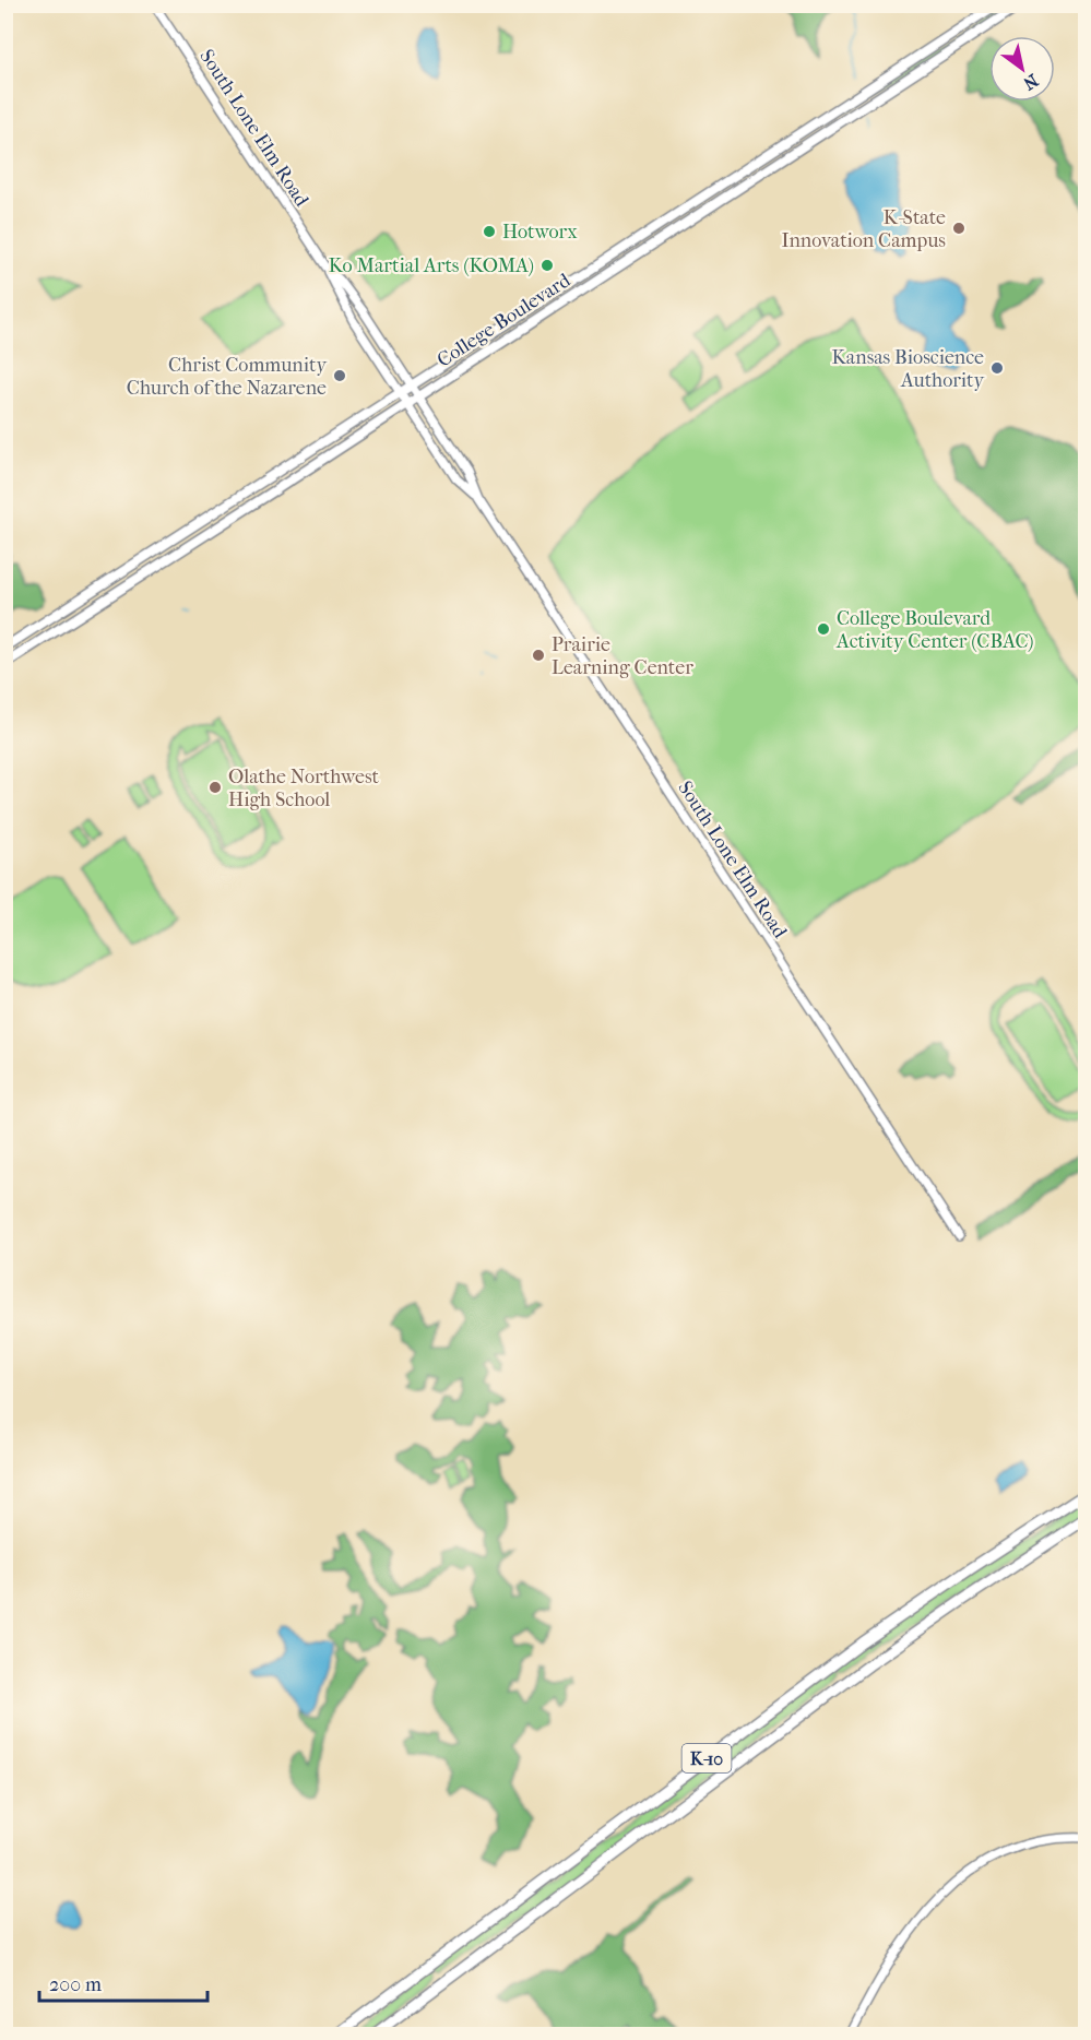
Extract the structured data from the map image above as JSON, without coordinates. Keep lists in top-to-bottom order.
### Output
{
  "streets": {
    "highway": ["K-10"],
    "main road": ["College Boulevard"],
    "street": ["South Lone Elm Road"]
  },
  "crossings": [
    ["South Lone Elm Road", "College Boulevard"]
  ],
  "places": [
    "K-State Innovation Campus",
    "Hotworx",
    "Ko Martial Arts (KOMA)",
    "Kansas Bioscience Authority",
    "Christ Community Church of the Nazarene",
    "College Boulevard Activity Center (CBAC)",
    "Prairie Learning Center",
    "Olathe Northwest High School"
  ],
  "scale_bar": "200 m",
  "north": "bottom right"
}
